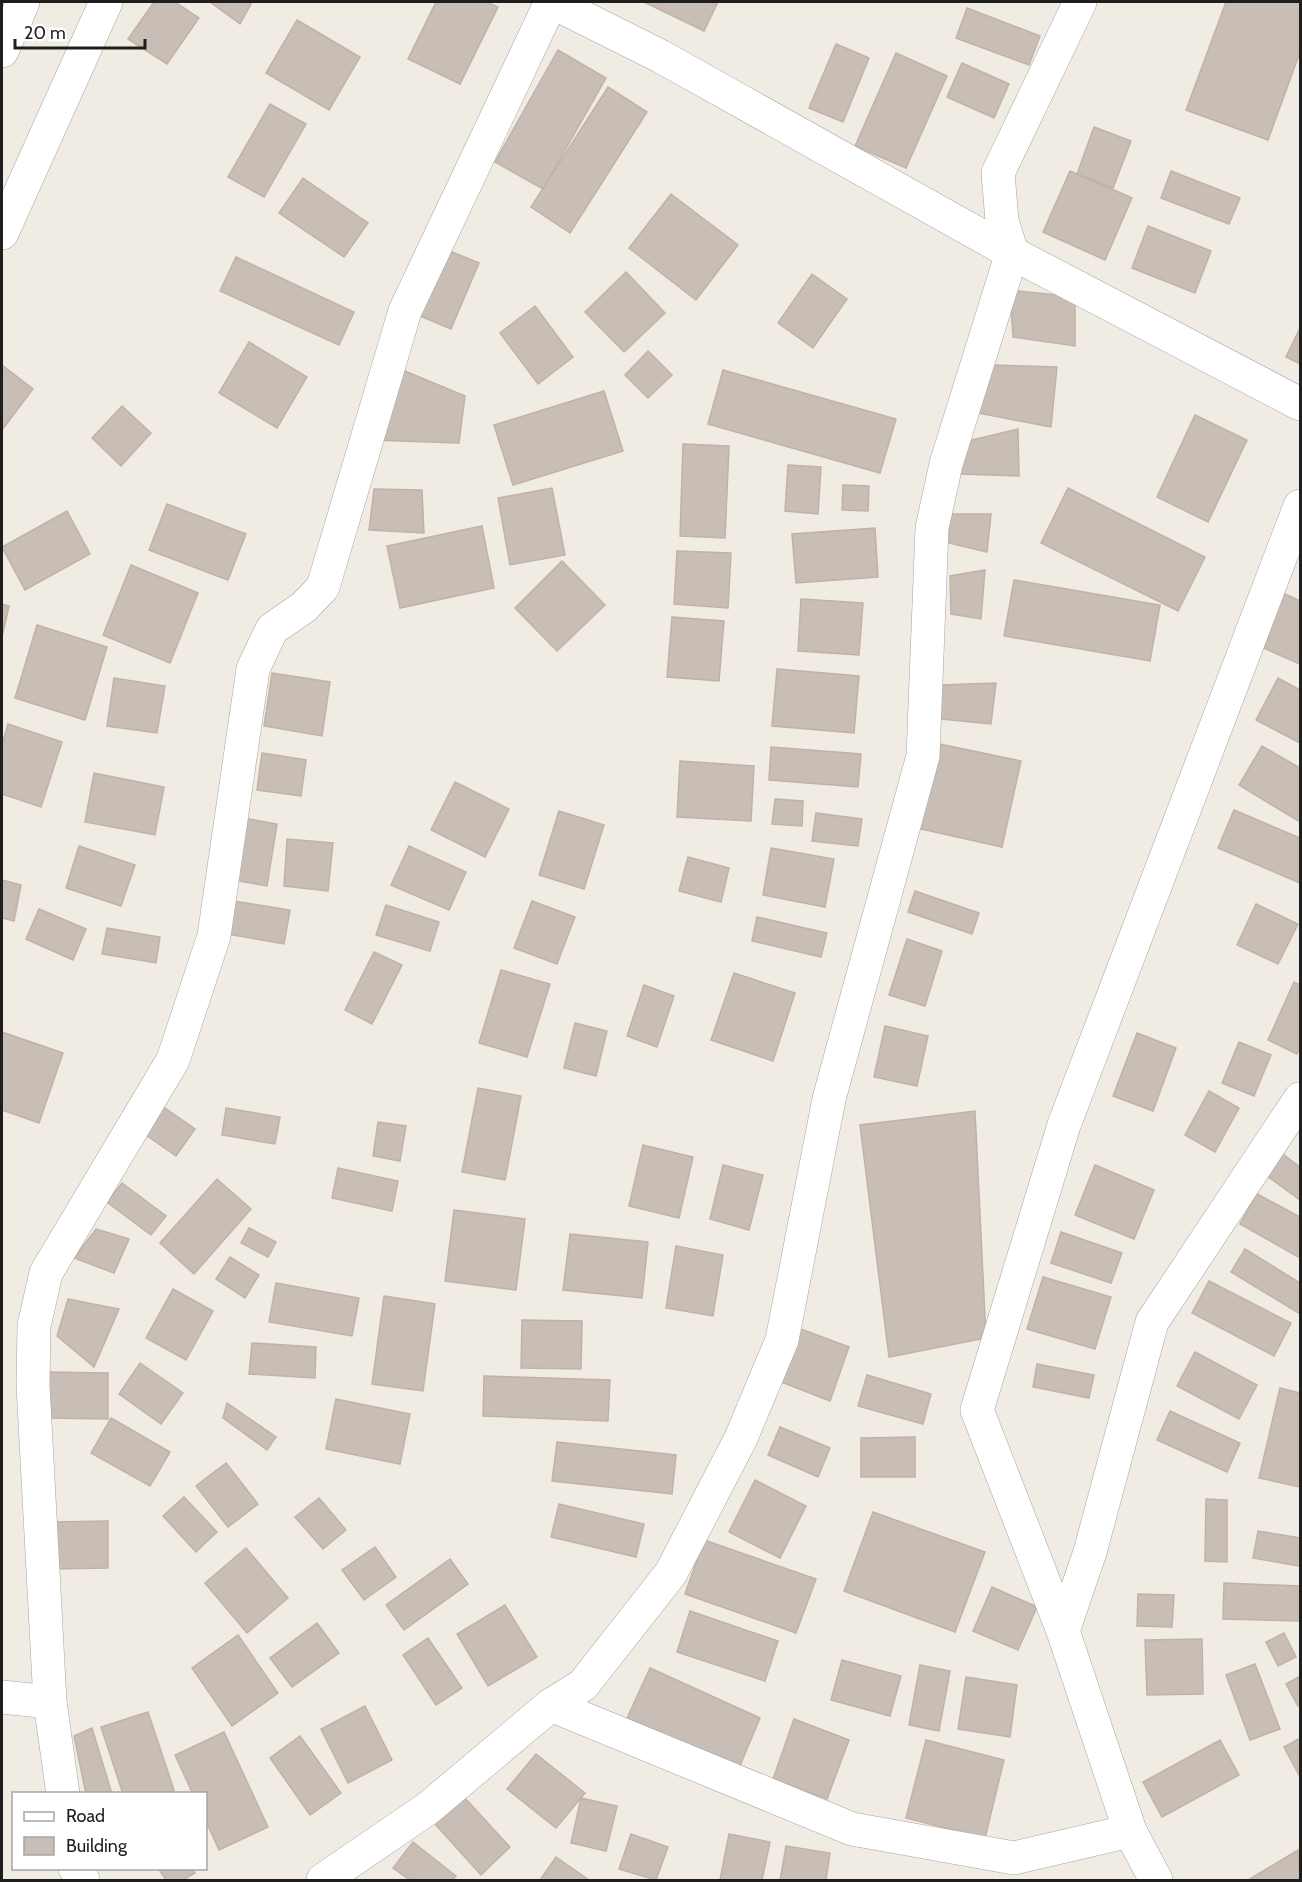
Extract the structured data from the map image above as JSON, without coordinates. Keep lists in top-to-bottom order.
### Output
{
  "legend": ["Road", "Building"],
  "scale_bar": "20 m"
}
